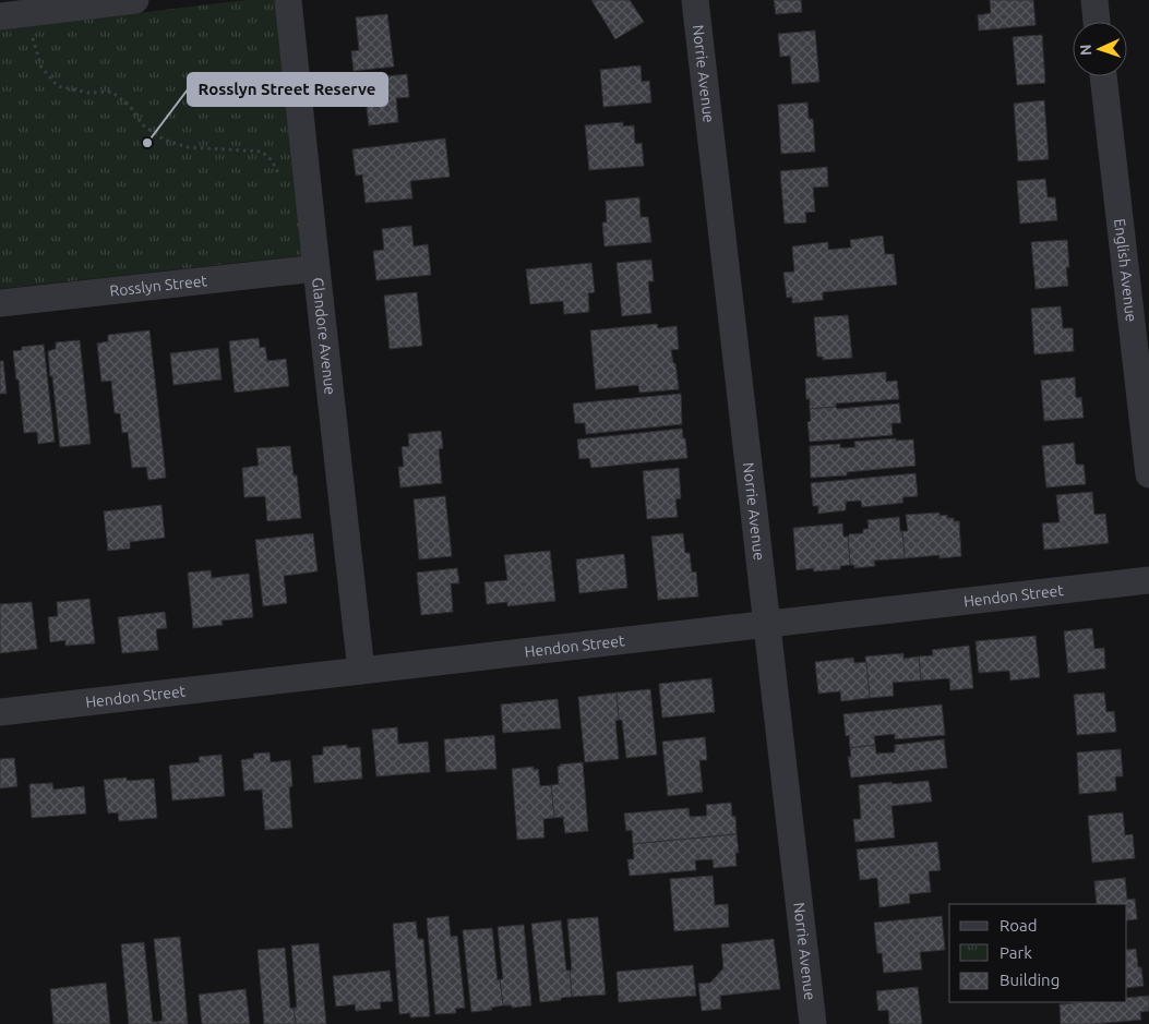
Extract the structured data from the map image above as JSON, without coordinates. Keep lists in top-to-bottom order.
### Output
{
  "streets": {
    "street": [
      "Norrie Avenue",
      "English Avenue",
      "Rosslyn Street",
      "Glandore Avenue",
      "Hendon Street"
    ]
  },
  "crossings": [
    ["Norrie Avenue", "Hendon Street"],
    ["Rosslyn Street", "Glandore Avenue"],
    ["Glandore Avenue", "Hendon Street"]
  ],
  "places": ["Rosslyn Street Reserve"],
  "legend": ["Road", "Park", "Building"],
  "north": "left"
}
